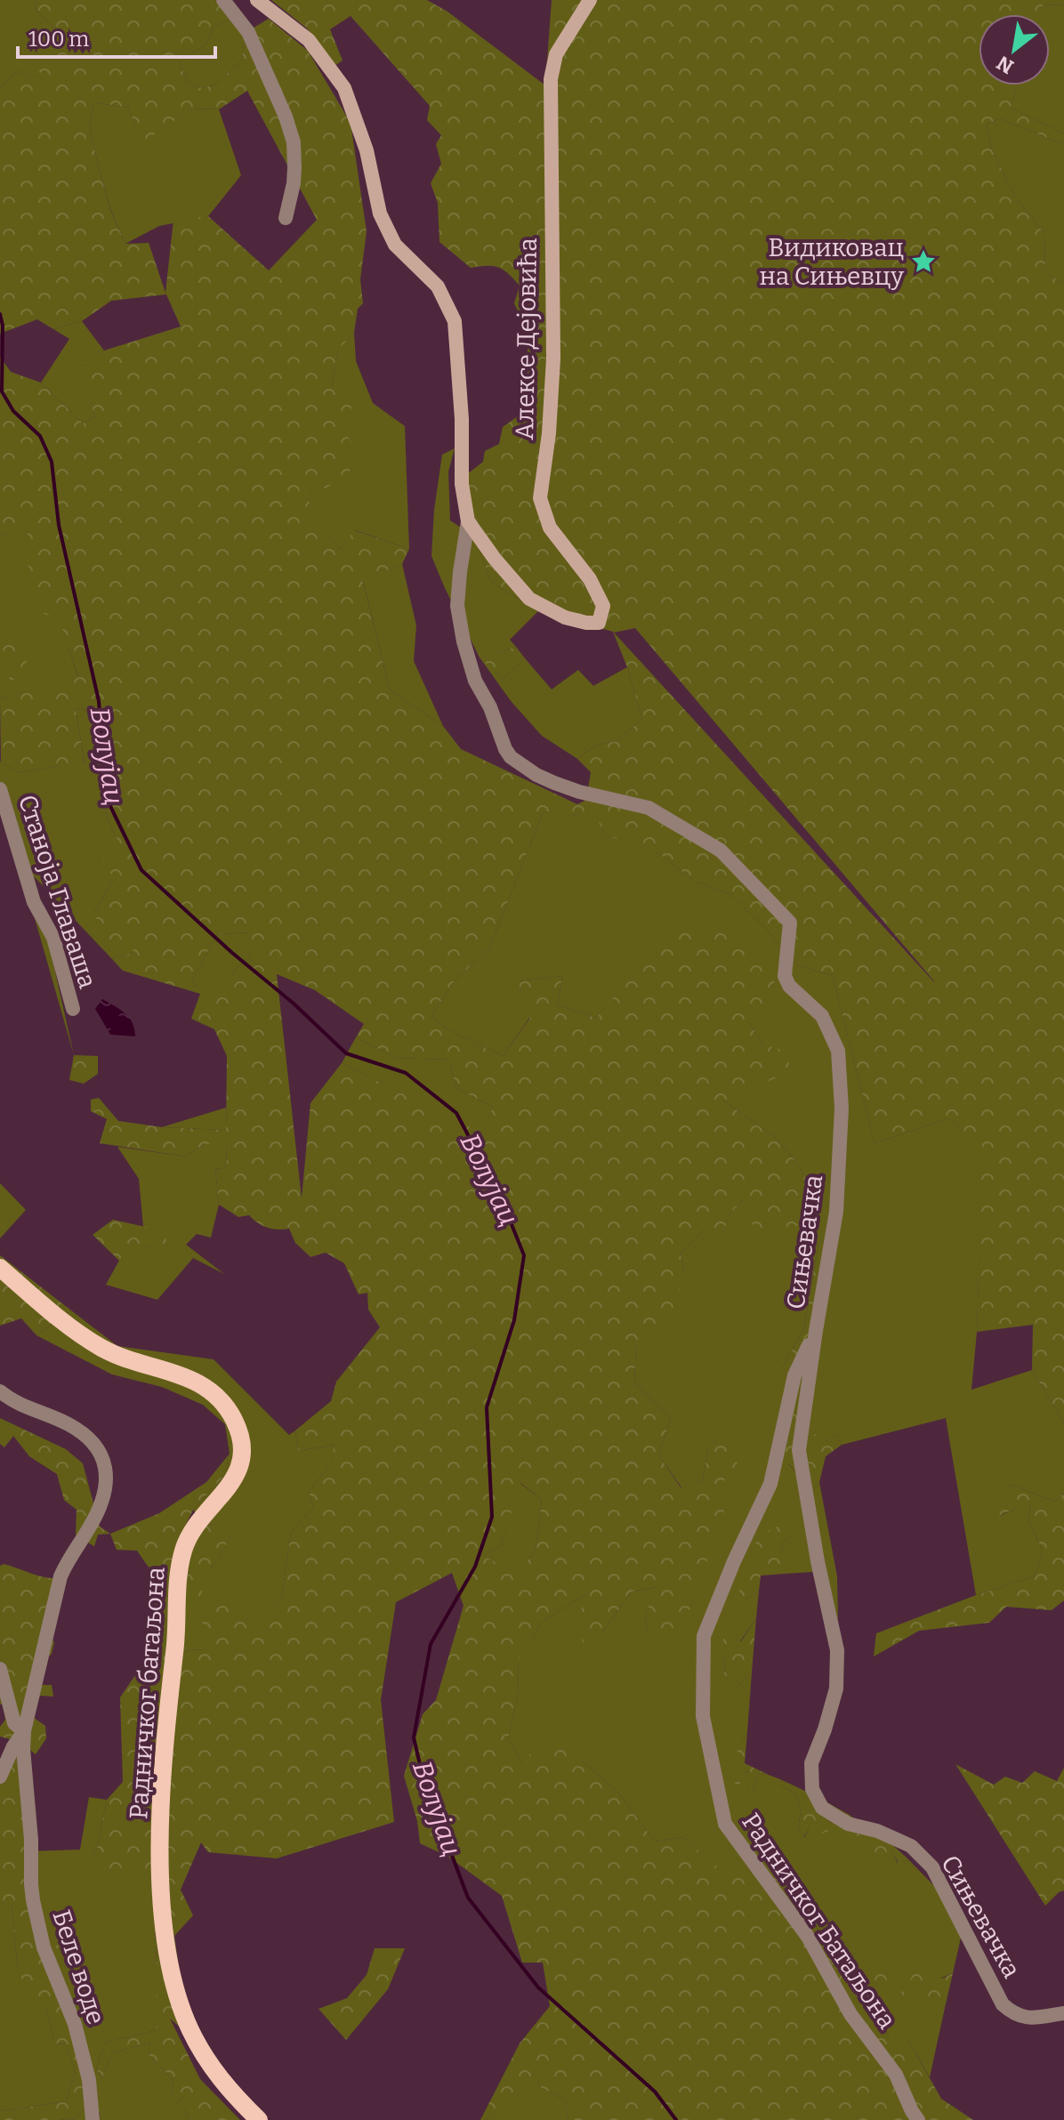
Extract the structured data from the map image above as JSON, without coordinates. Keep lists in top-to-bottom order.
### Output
{
  "streets": {
    "main road": ["Радничког батаљона"],
    "street": [
      "Алексе Дејовића",
      "Станоја Главаша",
      "Сињевачка",
      "Радничког Батаљона",
      "Беле воде"
    ]
  },
  "crossings": [
    ["Алексе Дејовића", "Сињевачка"],
    ["Сињевачка", "Радничког Батаљона"]
  ],
  "water": ["Волујац"],
  "places": {
    "place": ["Видиковац на Сињевцу"]
  },
  "scale_bar": "100 m",
  "north": "bottom left"
}
